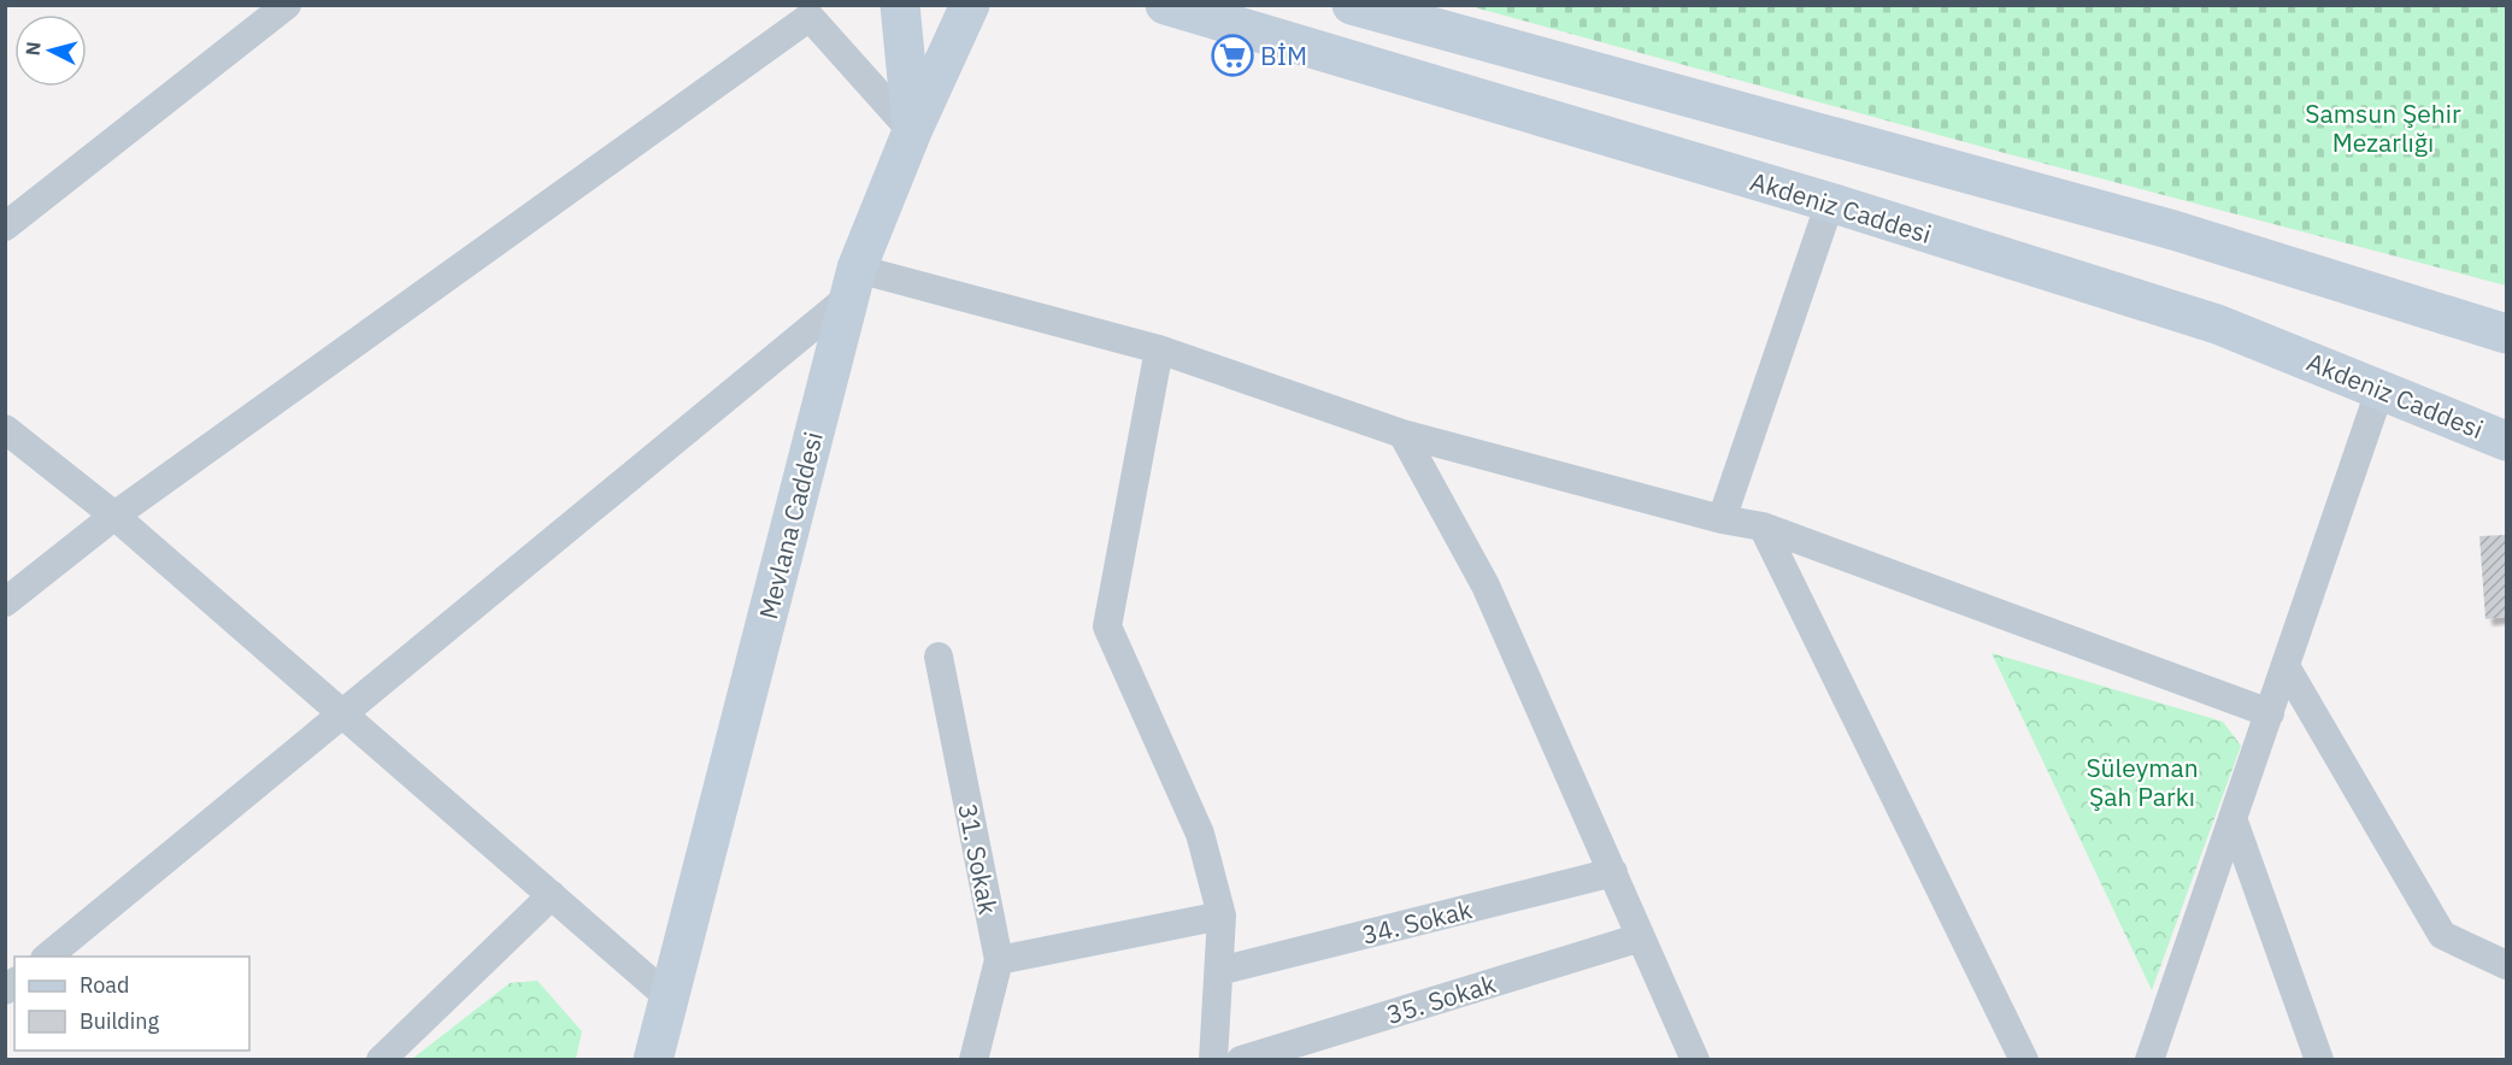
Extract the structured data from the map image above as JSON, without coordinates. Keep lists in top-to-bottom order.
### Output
{
  "streets": {
    "main road": ["Akdeniz Caddesi", "Mevlana Caddesi"],
    "street": ["31. Sokak", "34. Sokak", "35. Sokak"]
  },
  "parks": ["Samsun Şehir Mezarlığı", "Süleyman Şah Parkı"],
  "places": {
    "supermarket": ["BİM"]
  },
  "legend": ["Road", "Building"],
  "north": "left"
}
